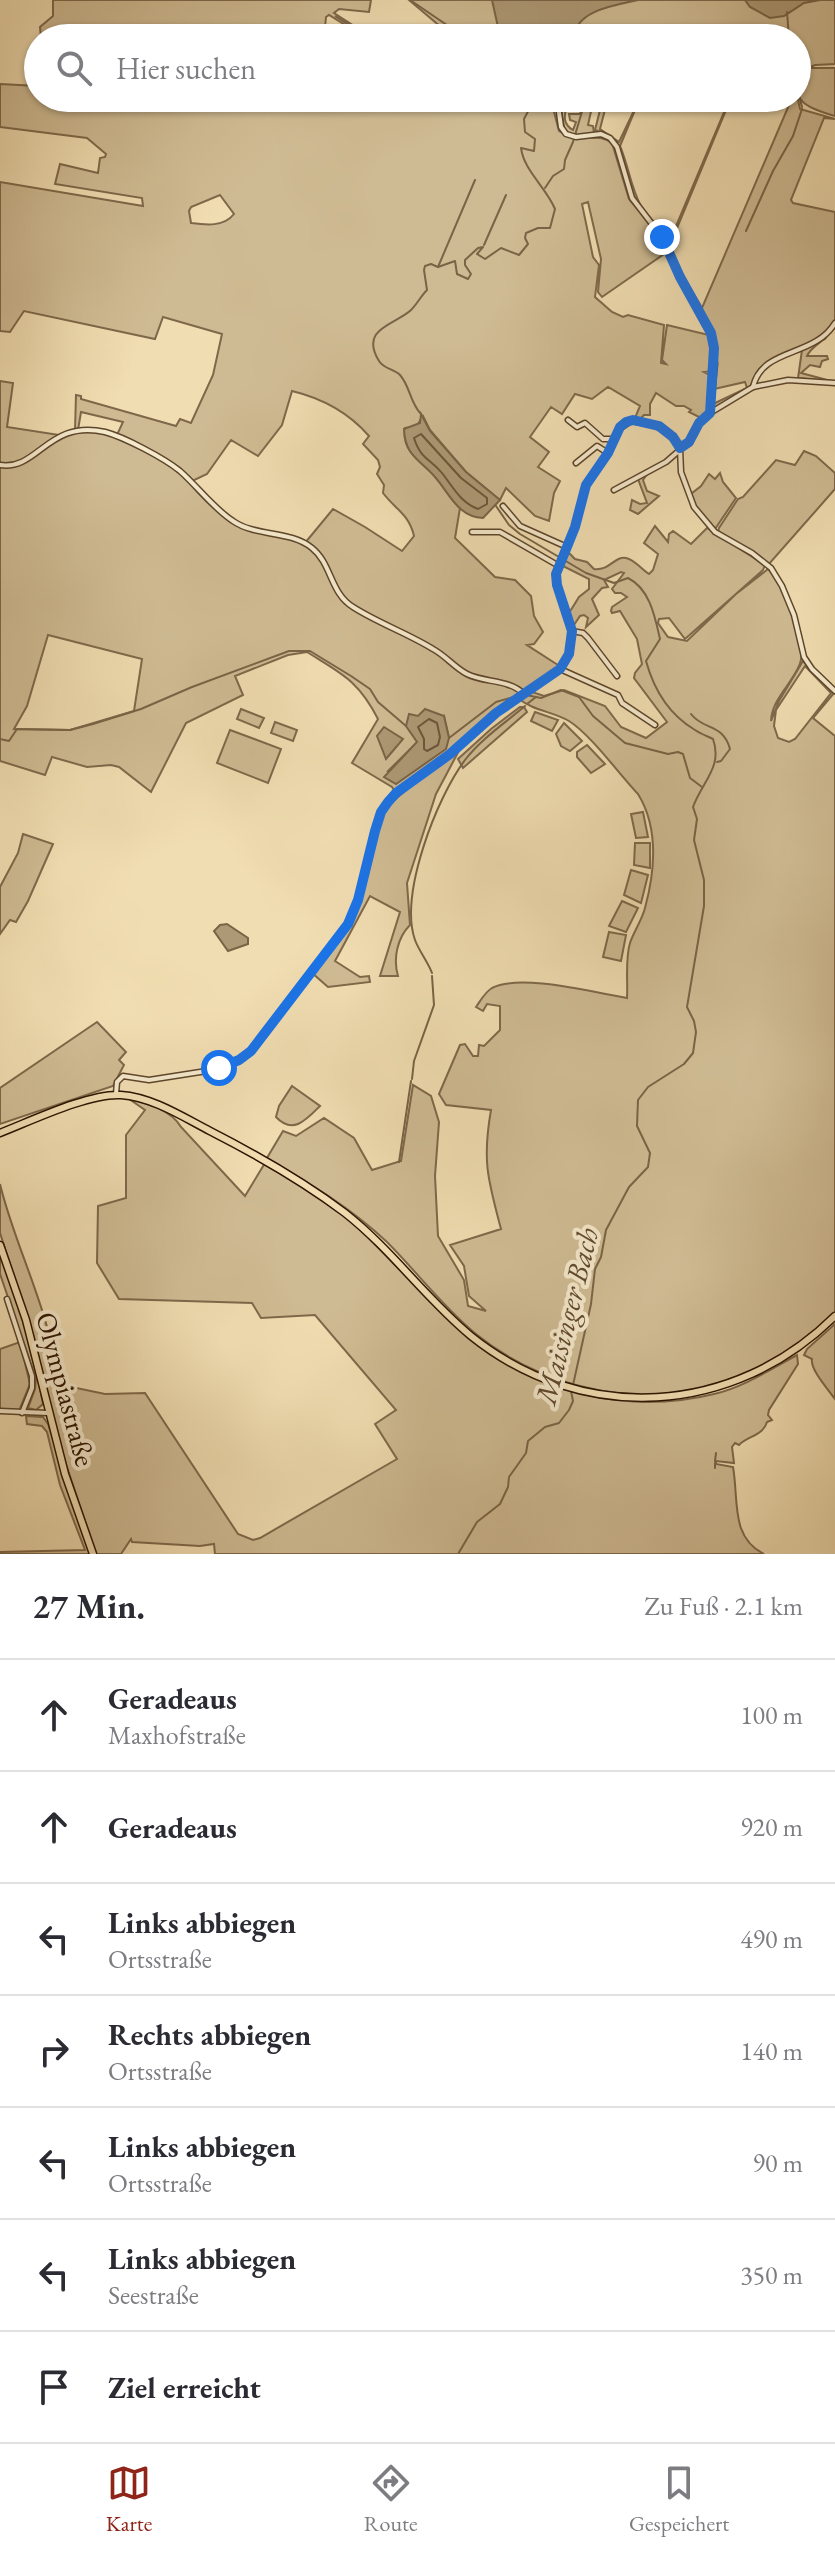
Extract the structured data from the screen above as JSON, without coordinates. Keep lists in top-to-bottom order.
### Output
{
  "streets": {
    "main road": ["Olympiastraße"]
  },
  "water": ["Maisinger Bach"],
  "page": {
    "search": "Hier suchen",
    "heading": ["27 Min.", "Zu Fuß · 2.1 km"],
    "list": [
      ["Geradeaus", "Maxhofstraße", "100 m"],
      ["Geradeaus", "920 m"],
      ["Links abbiegen", "Ortsstraße", "490 m"],
      ["Rechts abbiegen", "Ortsstraße", "140 m"],
      ["Links abbiegen", "Ortsstraße", "90 m"],
      ["Links abbiegen", "Seestraße", "350 m"],
      "Ziel erreicht"
    ],
    "nav": ["Karte", "Route", "Gespeichert"]
  }
}
